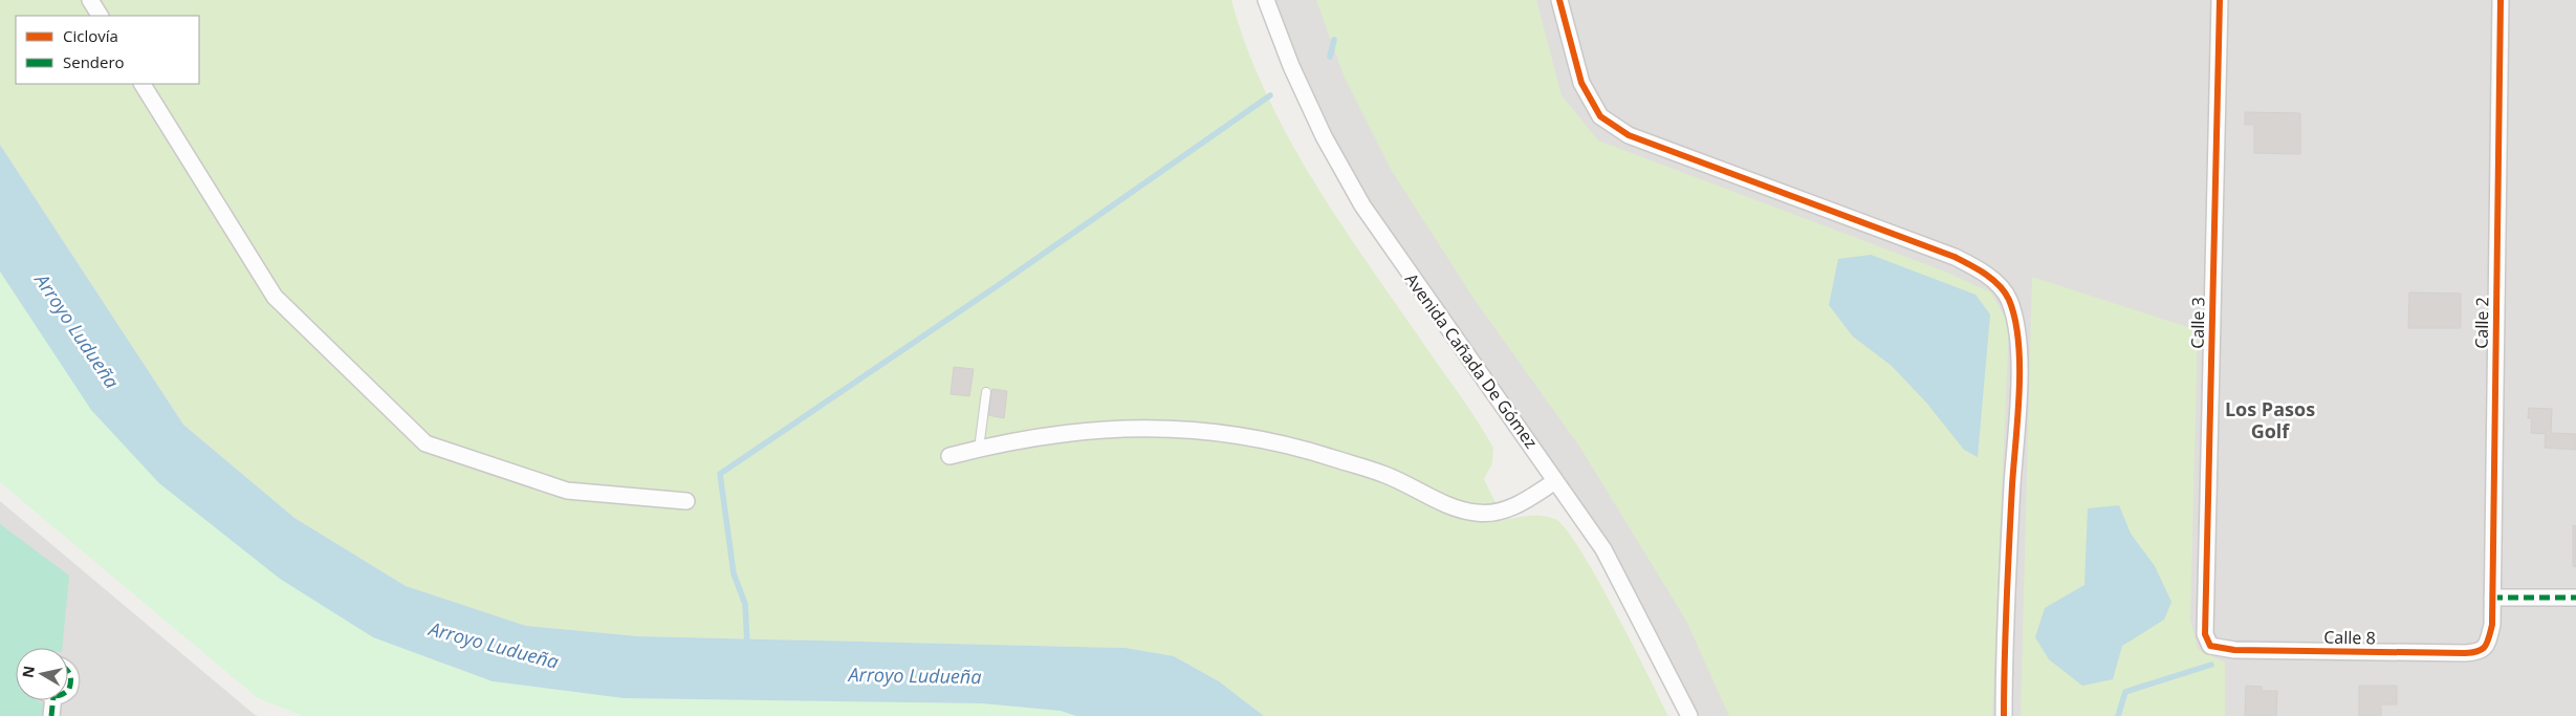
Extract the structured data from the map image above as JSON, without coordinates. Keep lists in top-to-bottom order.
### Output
{
  "streets": {
    "street": [
      "Calle 3",
      "Calle 2",
      "Avenida Cañada De Gómez",
      "Calle 8"
    ]
  },
  "crossings": [
    ["Calle 3", "Calle 8"],
    ["Calle 2", "Calle 8"]
  ],
  "districts": ["Los Pasos Golf"],
  "water": ["Arroyo Ludueña"],
  "legend": ["Ciclovía", "Sendero"],
  "north": "left"
}
